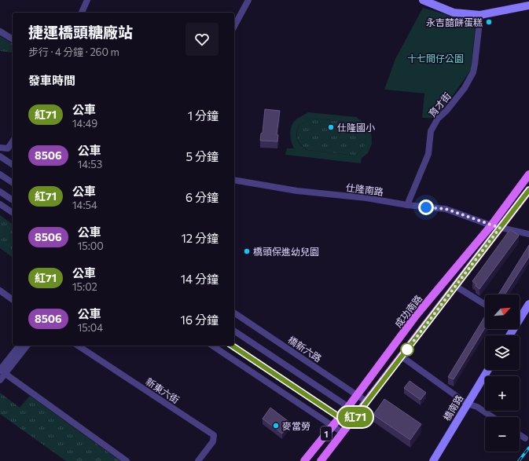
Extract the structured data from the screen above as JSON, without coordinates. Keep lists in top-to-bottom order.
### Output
{
  "streets": {
    "main road": ["成功南路", "1"],
    "street": [
      "育才街",
      "仕隆南路",
      "橋新六路",
      "新東六街",
      "橋南路"
    ]
  },
  "crossings": [
    ["育才街", "仕隆南路"],
    ["仕隆南路", "成功南路"],
    ["仕隆南路", "1"],
    ["成功南路", "橋新六路"],
    ["橋新六路", "1"]
  ],
  "parks": ["十七間仔公園"],
  "places": [
    "永吉囍餅蛋糕",
    "仕隆國小",
    "橋頭保進幼兒園",
    "麥當勞"
  ],
  "lines": ["bus line 紅71"],
  "north": "top right",
  "page": {
    "on_map": "紅71",
    "heading": [
      ["捷運橋頭糖廠站", "步行 · 4 分鐘 · 260 m"],
      "發車時間"
    ],
    "list": [
      {
        "mark": "紅71",
        "name": "公車",
        "note": "14:49",
        "value": "1 分鐘"
      },
      {
        "mark": "8506",
        "name": "公車",
        "note": "14:53",
        "value": "5 分鐘"
      },
      {
        "mark": "紅71",
        "name": "公車",
        "note": "14:54",
        "value": "6 分鐘"
      },
      {
        "mark": "8506",
        "name": "公車",
        "note": "15:00",
        "value": "12 分鐘"
      },
      {
        "mark": "紅71",
        "name": "公車",
        "note": "15:02",
        "value": "14 分鐘"
      },
      {
        "mark": "8506",
        "name": "公車",
        "note": "15:04",
        "value": "16 分鐘"
      }
    ],
    "map_buttons": ["+", "−"]
  }
}
